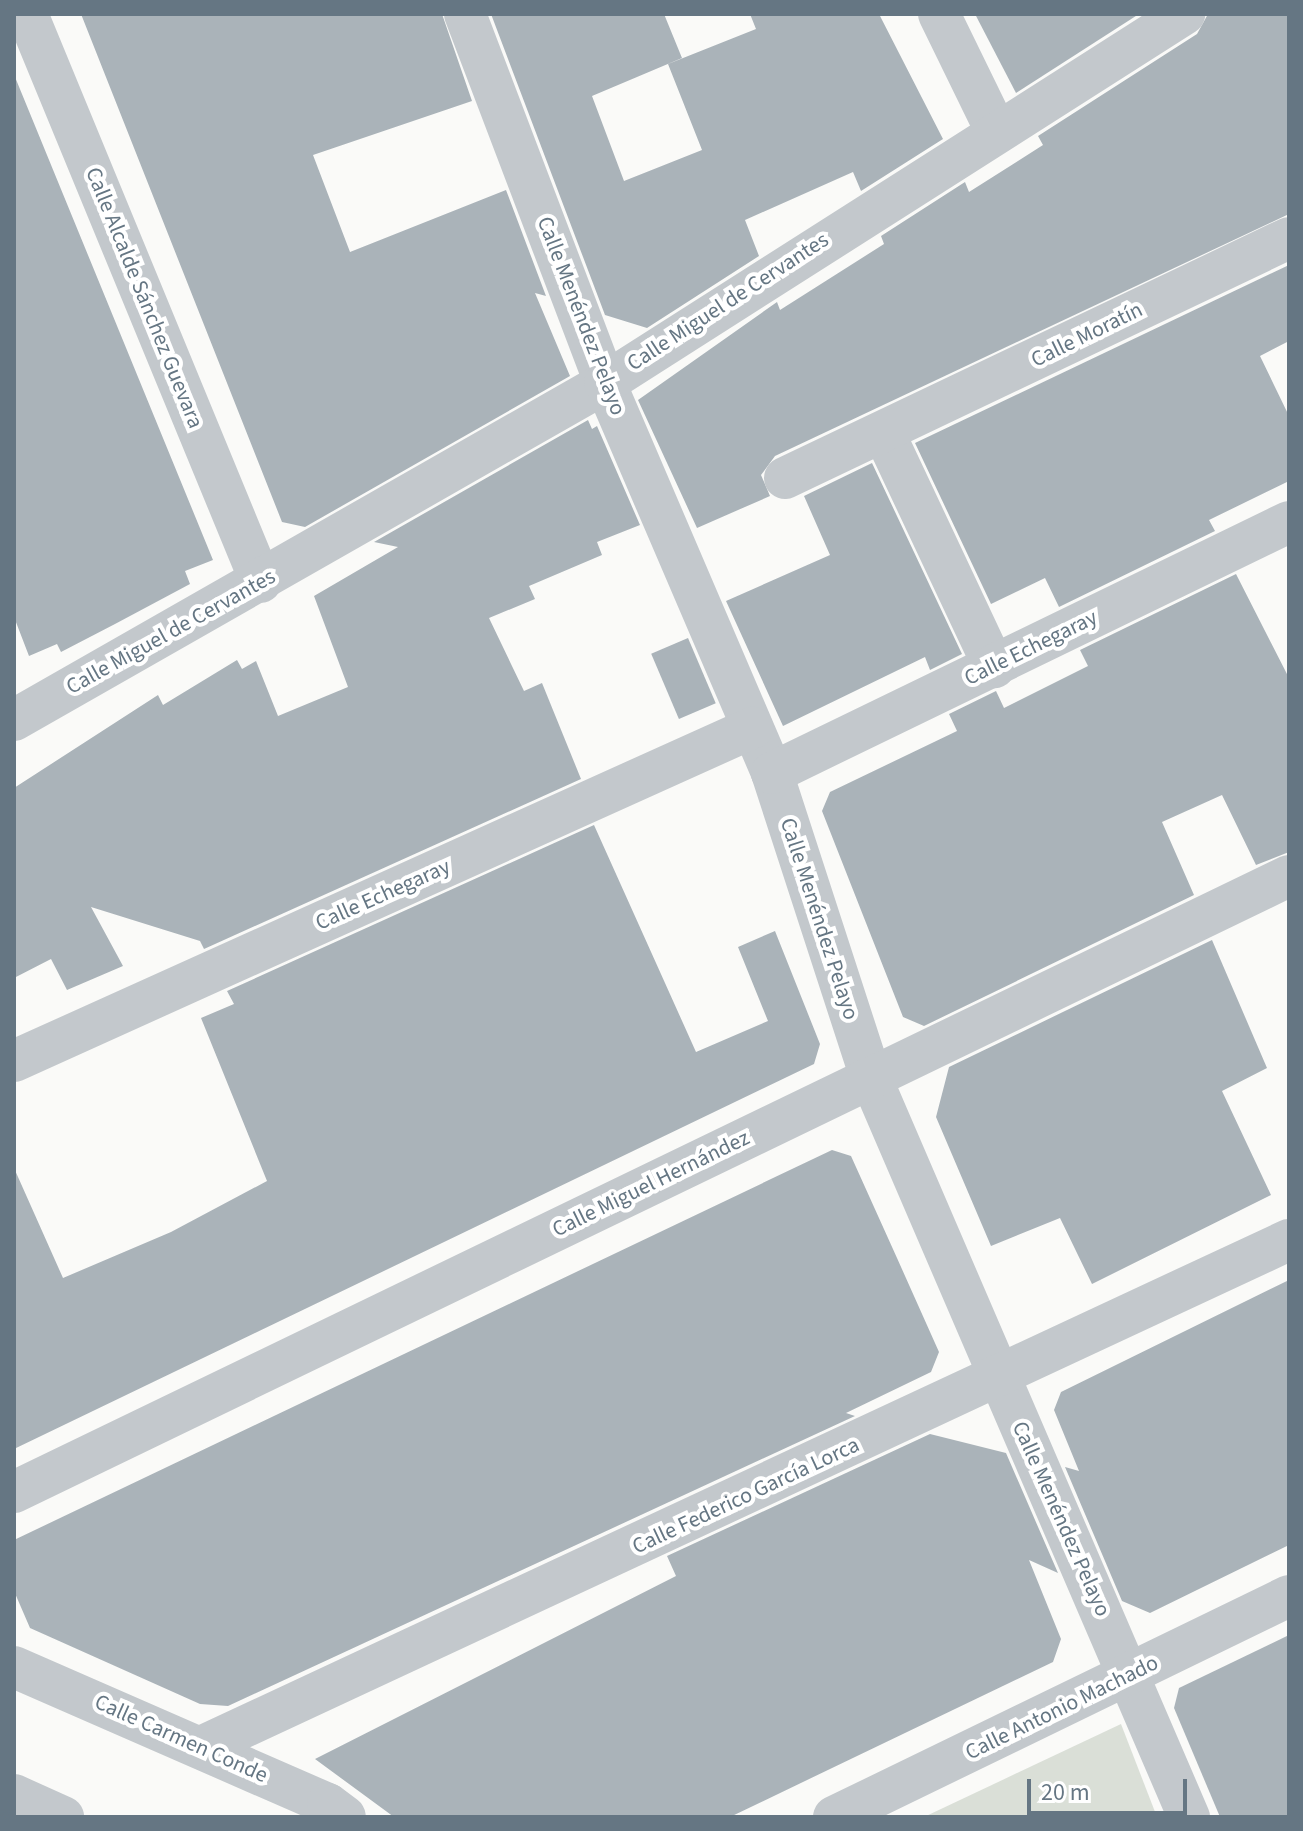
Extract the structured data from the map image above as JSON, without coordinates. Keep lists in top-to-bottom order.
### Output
{
  "streets": {
    "street": [
      "Calle Alcalde Sánchez Guevara",
      "Calle Miguel de Cervantes",
      "Calle Menéndez Pelayo",
      "Calle Moratín",
      "Calle Echegaray",
      "Calle Miguel Hernández",
      "Calle Federico García Lorca",
      "Calle Antonio Machado",
      "Calle Carmen Conde"
    ]
  },
  "crossings": [
    ["Calle Alcalde Sánchez Guevara", "Calle Miguel de Cervantes"],
    ["Calle Miguel de Cervantes", "Calle Menéndez Pelayo"],
    ["Calle Menéndez Pelayo", "Calle Echegaray"],
    ["Calle Menéndez Pelayo", "Calle Miguel Hernández"],
    ["Calle Menéndez Pelayo", "Calle Federico García Lorca"],
    ["Calle Menéndez Pelayo", "Calle Antonio Machado"],
    ["Calle Federico García Lorca", "Calle Carmen Conde"]
  ],
  "scale_bar": "20 m"
}
